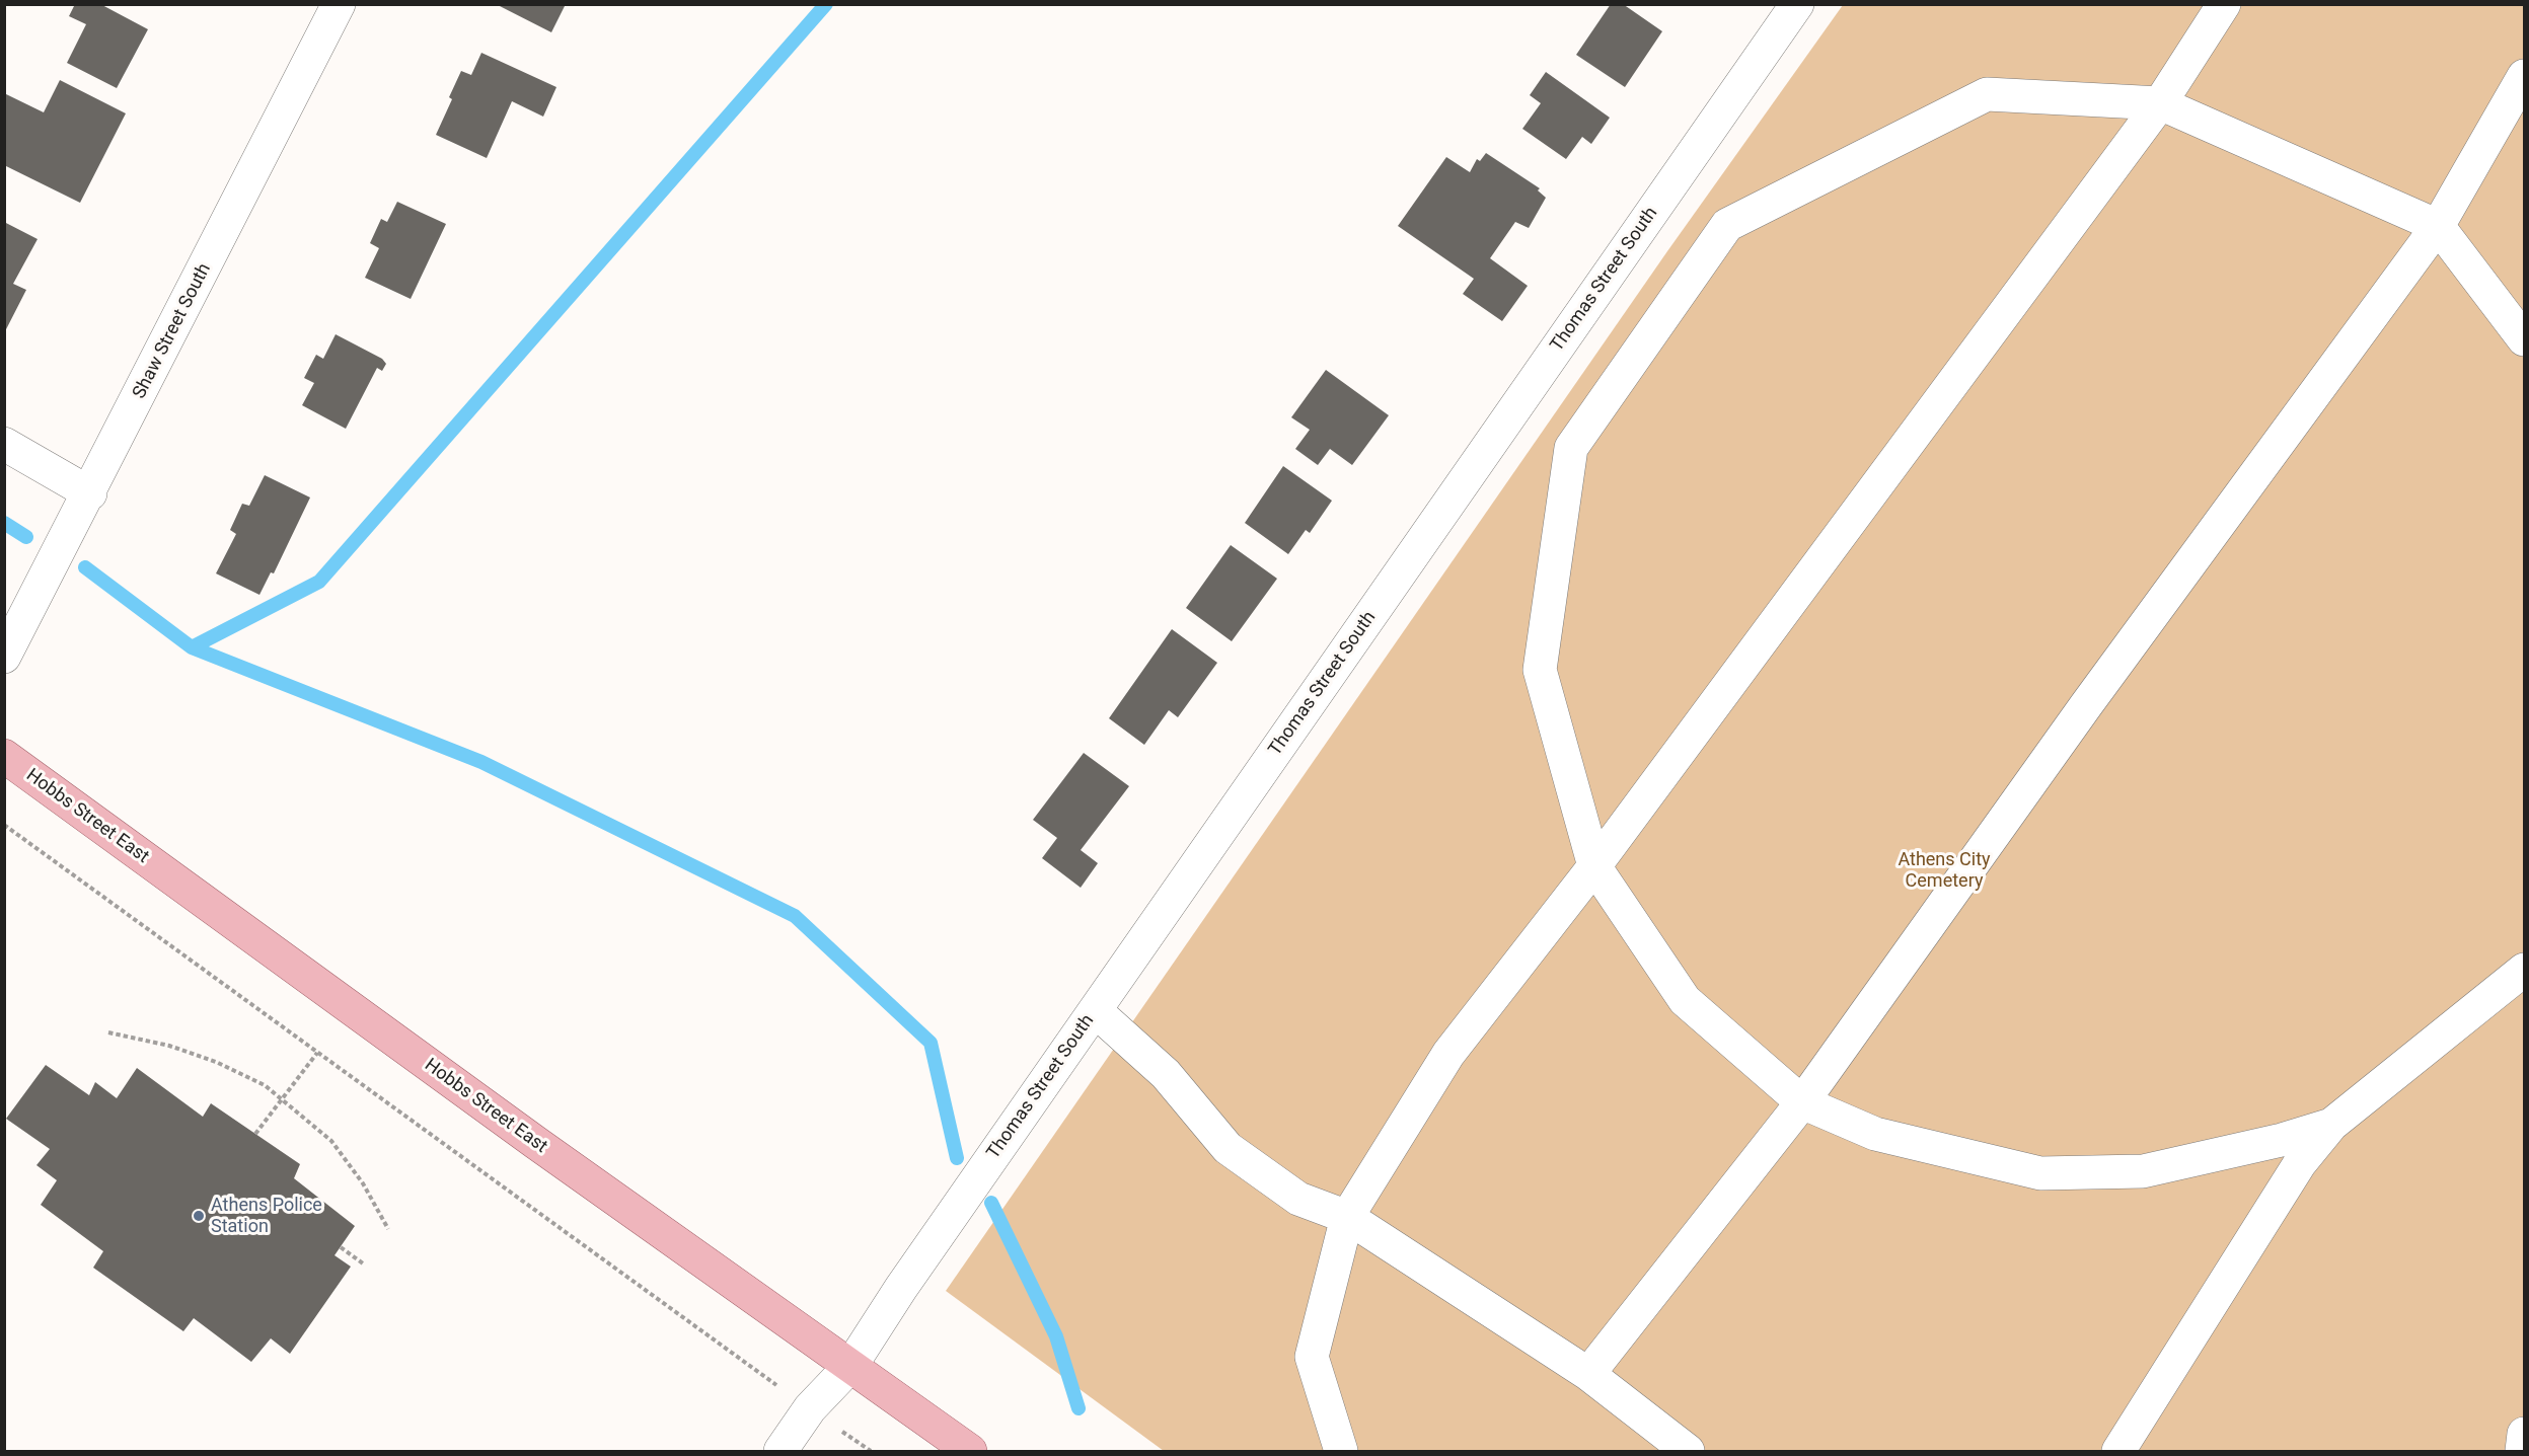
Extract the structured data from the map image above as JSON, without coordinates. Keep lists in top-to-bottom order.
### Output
{
  "streets": {
    "main road": ["Hobbs Street East"],
    "street": ["Thomas Street South", "Shaw Street South"]
  },
  "crossings": [
    ["Thomas Street South", "Hobbs Street East"]
  ],
  "parks": ["Athens City Cemetery"],
  "places": ["Athens Police Station"]
}
